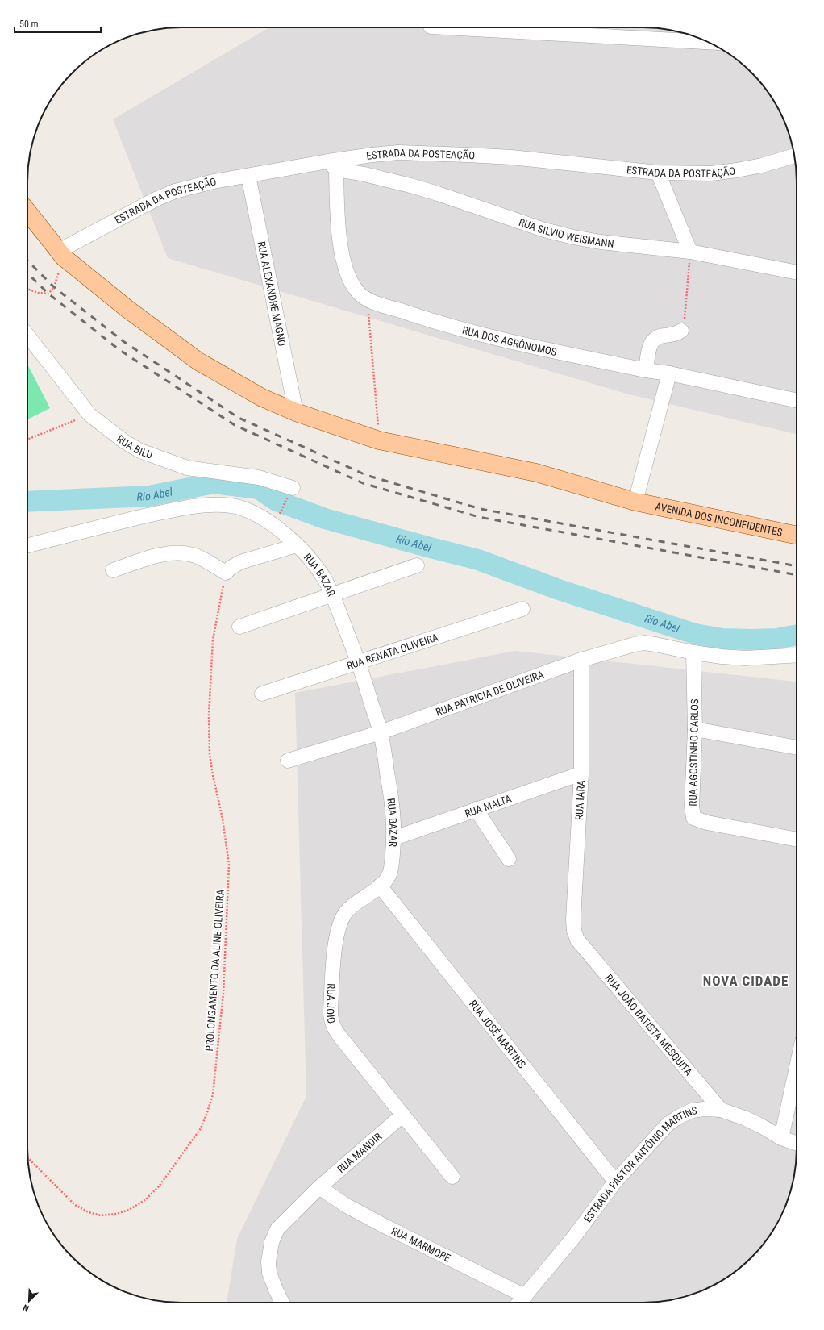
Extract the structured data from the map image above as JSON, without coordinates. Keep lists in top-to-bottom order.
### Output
{
  "streets": {
    "main road": ["AVENIDA DOS INCONFIDENTES"],
    "street": [
      "ESTRADA DA POSTEAÇÃO",
      "RUA SILVIO WEISMANN",
      "RUA ALEXANDRE MAGNO",
      "RUA DOS AGRÔNOMOS",
      "RUA BILU",
      "RUA BAZAR",
      "RUA RENATA OLIVEIRA",
      "RUA PATRICIA DE OLIVEIRA",
      "RUA AGOSTINHO CARLOS",
      "RUA IARA",
      "RUA MALTA",
      "RUA JOIO",
      "RUA JOÃO BATISTA MESQUITA",
      "RUA JOSÉ MARTINS",
      "RUA MANDIR",
      "ESTRADA PASTOR ANTÔNIO MARTINS",
      "RUA MARMORE"
    ],
    "path": ["PROLONGAMENTO DA ALINE OLIVEIRA"]
  },
  "crossings": [
    ["ESTRADA DA POSTEAÇÃO", "RUA SILVIO WEISMANN"],
    ["ESTRADA DA POSTEAÇÃO", "RUA ALEXANDRE MAGNO"],
    ["ESTRADA DA POSTEAÇÃO", "RUA DOS AGRÔNOMOS"],
    ["ESTRADA DA POSTEAÇÃO", "AVENIDA DOS INCONFIDENTES"],
    ["RUA SILVIO WEISMANN", "RUA DOS AGRÔNOMOS"],
    ["RUA ALEXANDRE MAGNO", "AVENIDA DOS INCONFIDENTES"],
    ["RUA BAZAR", "RUA RENATA OLIVEIRA"],
    ["RUA BAZAR", "RUA PATRICIA DE OLIVEIRA"],
    ["RUA BAZAR", "RUA MALTA"],
    ["RUA BAZAR", "RUA JOIO"],
    ["RUA BAZAR", "RUA JOSÉ MARTINS"],
    ["RUA PATRICIA DE OLIVEIRA", "RUA AGOSTINHO CARLOS"],
    ["RUA PATRICIA DE OLIVEIRA", "RUA IARA"],
    ["RUA IARA", "RUA MALTA"],
    ["RUA IARA", "RUA JOÃO BATISTA MESQUITA"],
    ["RUA JOIO", "RUA JOSÉ MARTINS"],
    ["RUA JOIO", "RUA MANDIR"],
    ["RUA JOÃO BATISTA MESQUITA", "ESTRADA PASTOR ANTÔNIO MARTINS"],
    ["RUA JOSÉ MARTINS", "ESTRADA PASTOR ANTÔNIO MARTINS"],
    ["RUA MANDIR", "RUA MARMORE"],
    ["ESTRADA PASTOR ANTÔNIO MARTINS", "RUA MARMORE"]
  ],
  "districts": ["NOVA CIDADE"],
  "water": ["Rio Abel"],
  "scale_bar": "50 m",
  "north": "bottom left"
}
